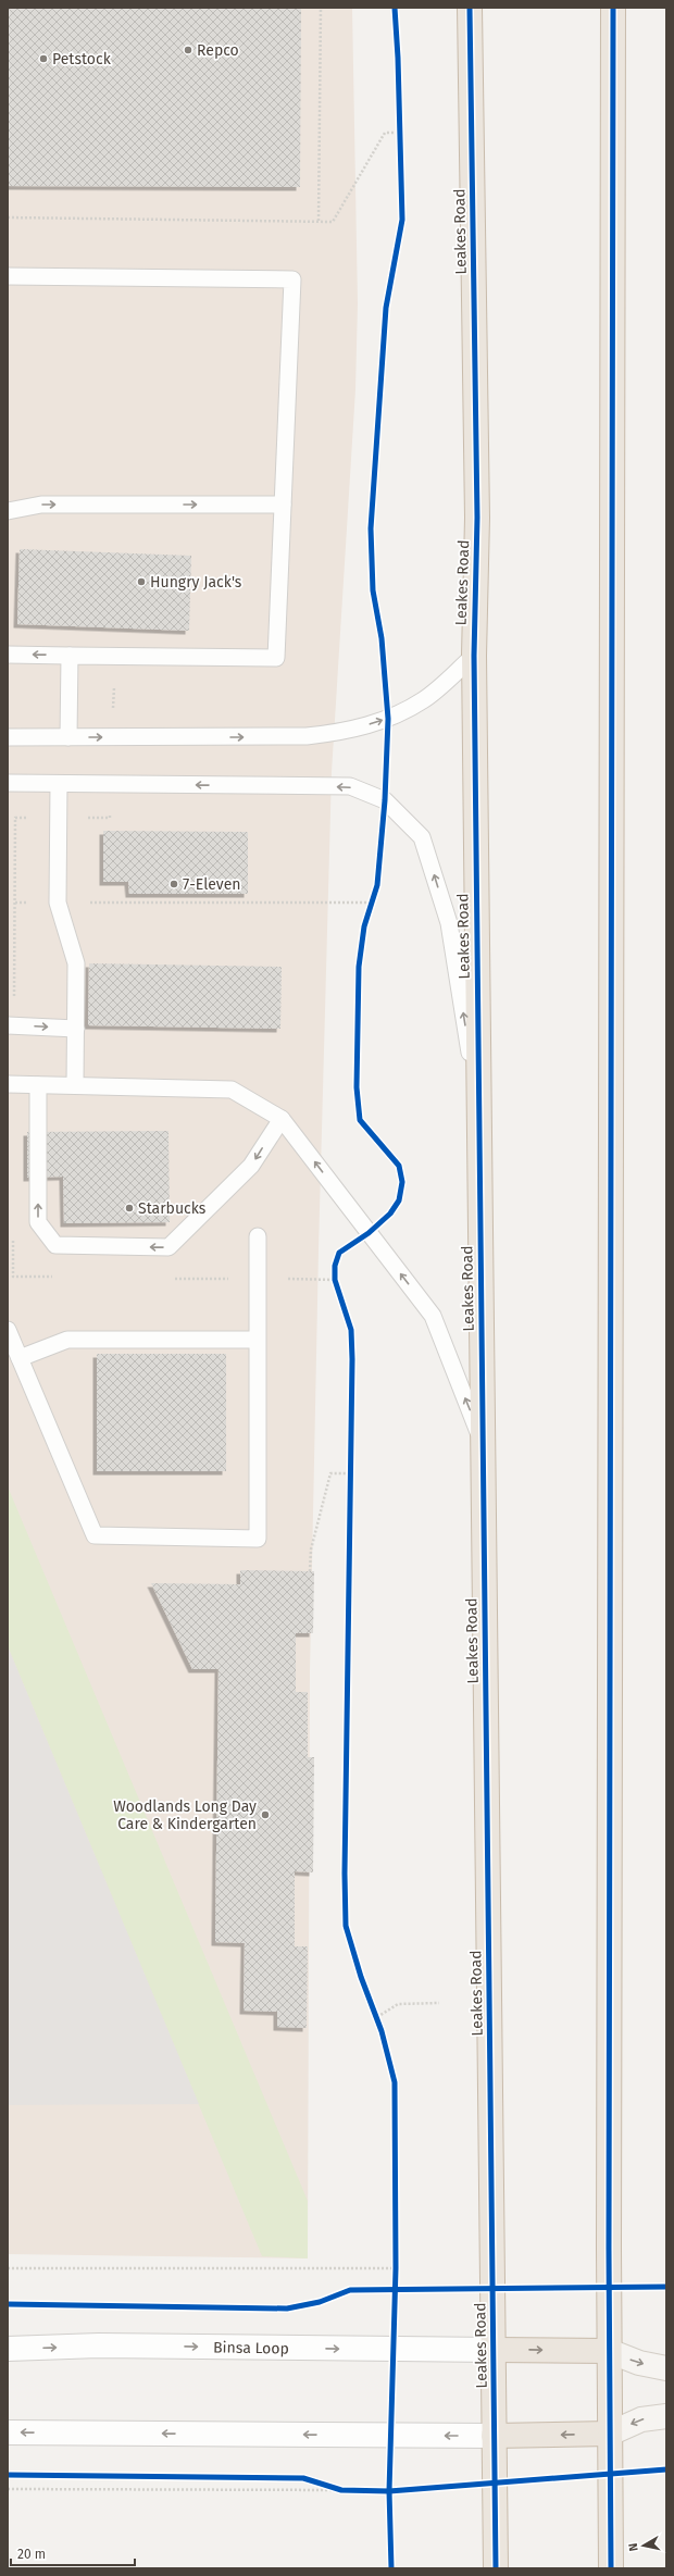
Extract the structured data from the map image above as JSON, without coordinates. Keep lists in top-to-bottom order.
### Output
{
  "streets": {
    "highway": ["Leakes Road"],
    "street": ["Binsa Loop"]
  },
  "crossings": [
    ["Leakes Road", "Binsa Loop"]
  ],
  "places": [
    "Repco",
    "Petstock",
    "Hungry Jack's",
    "7-Eleven",
    "Starbucks",
    "Woodlands Long Day Care & Kindergarten"
  ],
  "scale_bar": "20 m",
  "north": "left"
}
